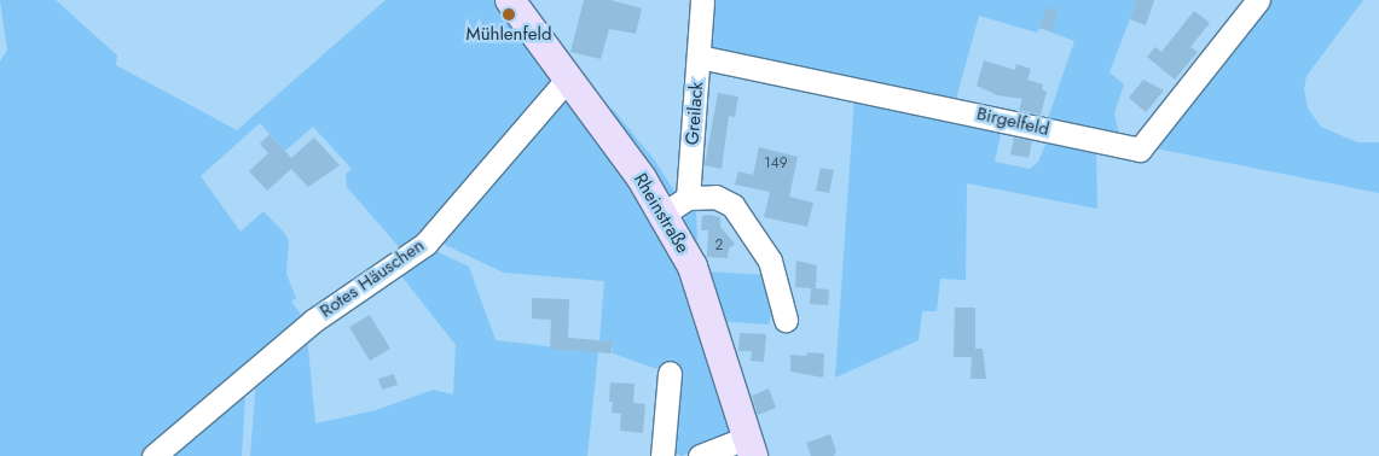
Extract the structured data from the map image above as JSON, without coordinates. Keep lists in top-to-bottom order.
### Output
{
  "streets": {
    "main road": ["Rheinstraße"],
    "street": ["Greilack", "Birgelfeld", "Rotes Häuschen"]
  },
  "crossings": [
    ["Greilack", "Birgelfeld"],
    ["Rheinstraße", "Rotes Häuschen"]
  ],
  "places": ["Mühlenfeld"],
  "house_numbers": ["149", "2"]
}
